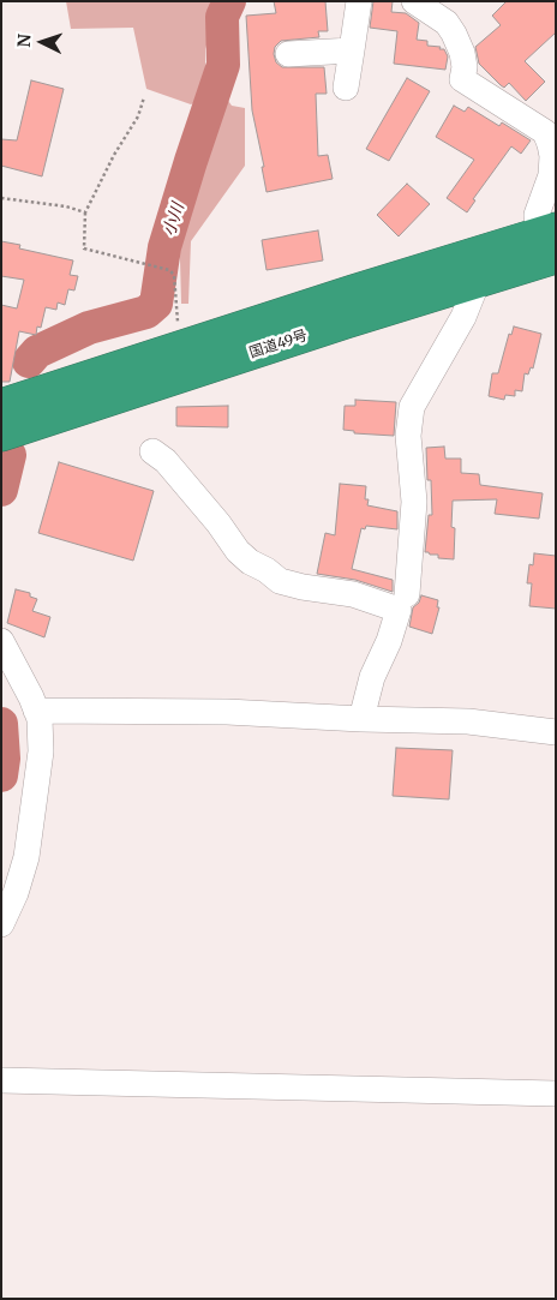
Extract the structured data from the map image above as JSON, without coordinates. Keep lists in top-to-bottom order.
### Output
{
  "streets": {
    "highway": ["国道49号"]
  },
  "water": ["小川"],
  "north": "left"
}
